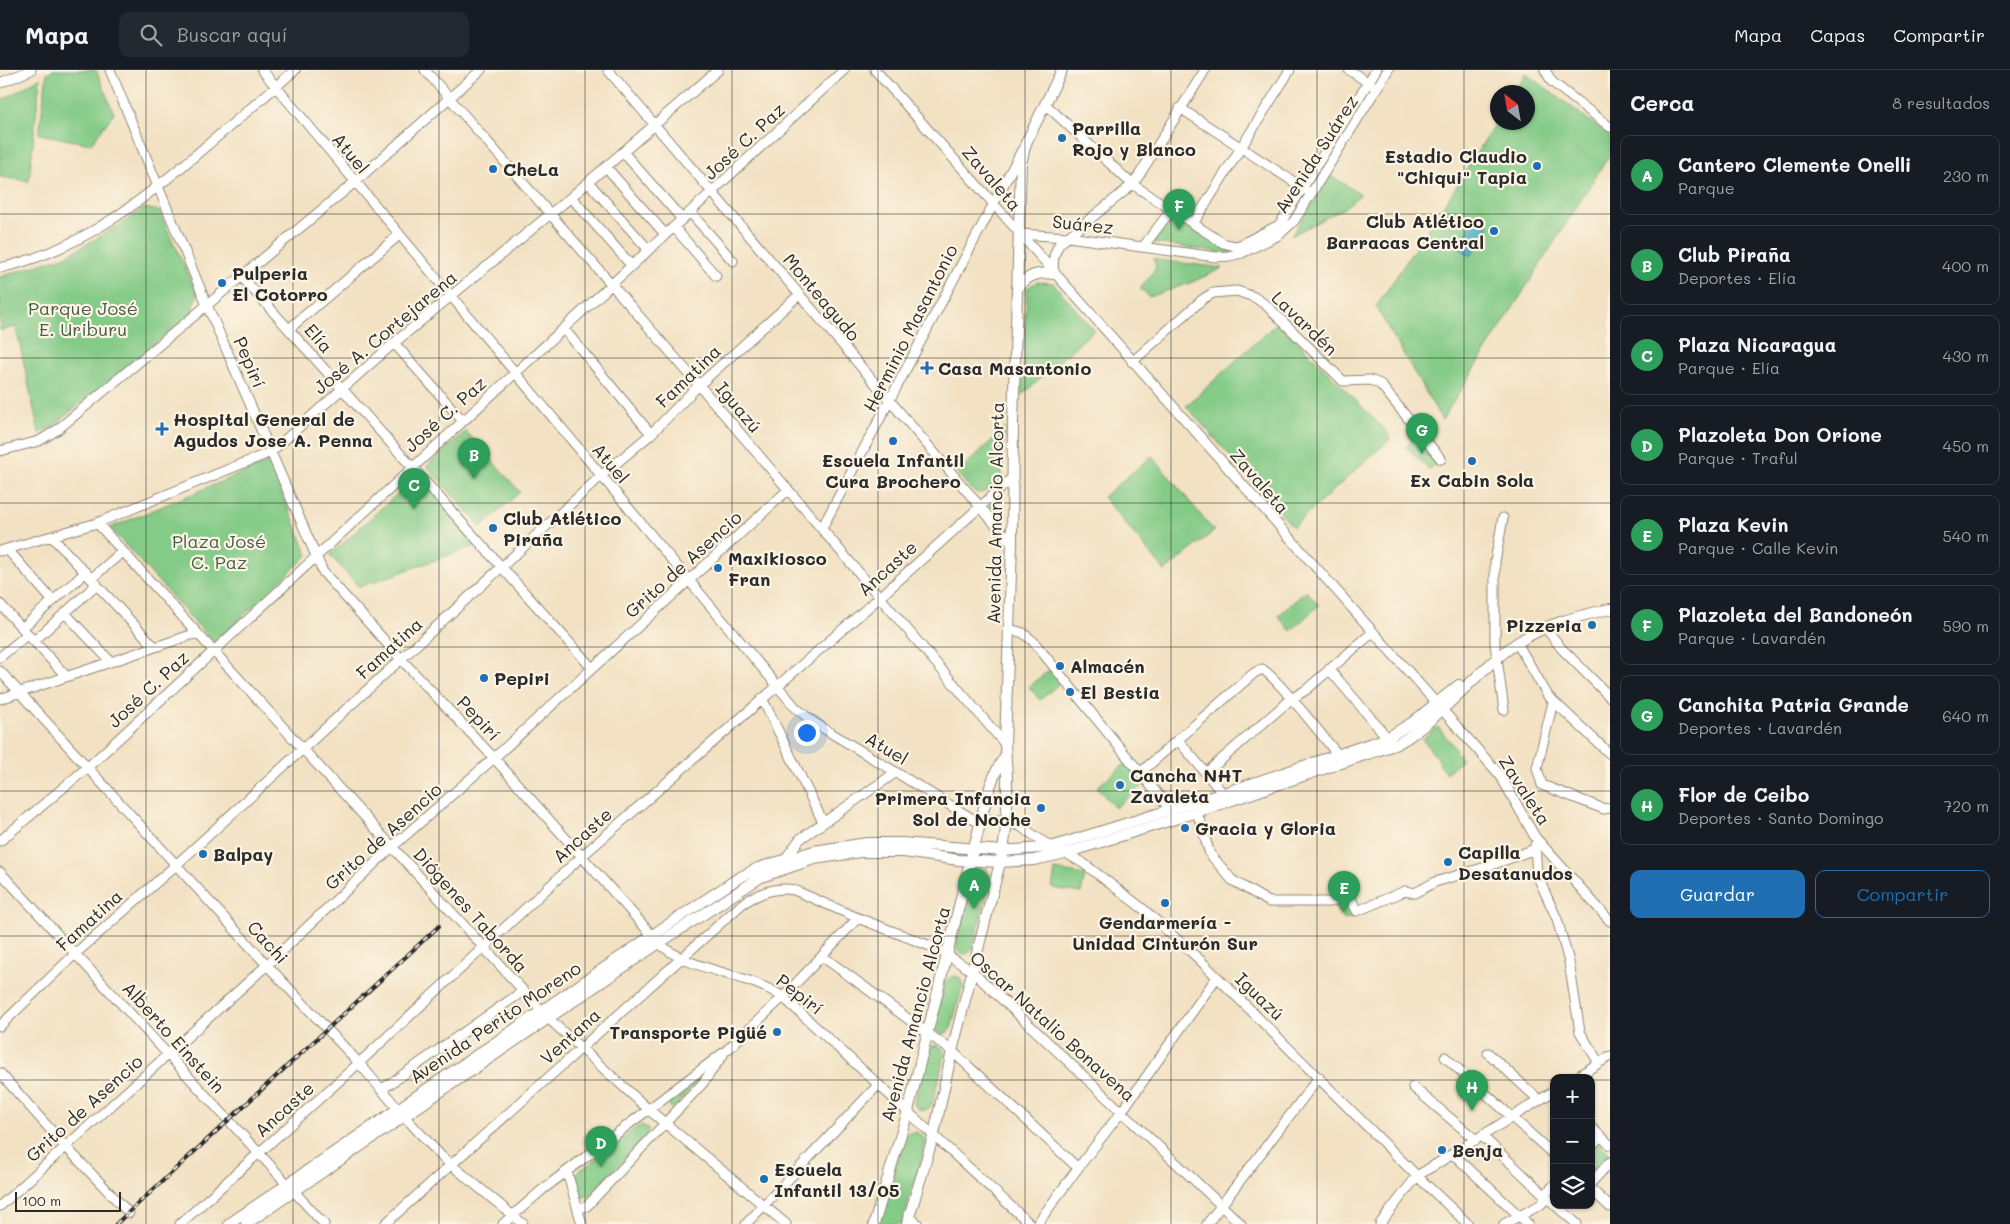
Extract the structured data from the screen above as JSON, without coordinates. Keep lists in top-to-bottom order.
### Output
{
  "streets": {
    "main road": ["Avenida Amancio Alcorta", "Avenida Perito Moreno"],
    "street": [
      "José C. Paz",
      "Atuel",
      "Avenida Suárez",
      "Zavaleta",
      "Suárez",
      "Monteagudo",
      "Lavardén",
      "Herminio Masantonio",
      "José A. Cortejarena",
      "Elía",
      "Pepirí",
      "Famatina",
      "Iguazú",
      "Grito de Asencio",
      "Ancaste",
      "Diógenes Taborda",
      "Cachi",
      "Oscar Natalio Bonavena",
      "Ventana",
      "Alberto Einstein"
    ]
  },
  "crossings": [
    ["José C. Paz", "Atuel"],
    ["José C. Paz", "Monteagudo"],
    ["José C. Paz", "Elía"],
    ["José C. Paz", "Pepirí"],
    ["José C. Paz", "Iguazú"],
    ["José C. Paz", "Diógenes Taborda"],
    ["José C. Paz", "Cachi"],
    ["Atuel", "José A. Cortejarena"],
    ["Atuel", "Famatina"],
    ["Atuel", "Avenida Amancio Alcorta"],
    ["Atuel", "Grito de Asencio"],
    ["Atuel", "Ancaste"],
    ["Avenida Suárez", "Suárez"],
    ["Zavaleta", "Suárez"],
    ["Zavaleta", "Lavardén"],
    ["Zavaleta", "Herminio Masantonio"],
    ["Zavaleta", "Avenida Amancio Alcorta"],
    ["Suárez", "Avenida Amancio Alcorta"],
    ["Monteagudo", "Herminio Masantonio"],
    ["Monteagudo", "José A. Cortejarena"],
    ["Monteagudo", "Famatina"],
    ["Monteagudo", "Avenida Amancio Alcorta"],
    ["Monteagudo", "Ancaste"],
    ["Herminio Masantonio", "Iguazú"],
    ["Herminio Masantonio", "Avenida Amancio Alcorta"],
    ["José A. Cortejarena", "Elía"],
    ["José A. Cortejarena", "Pepirí"],
    ["José A. Cortejarena", "Iguazú"],
    ["José A. Cortejarena", "Diógenes Taborda"],
    ["Elía", "Famatina"],
    ["Elía", "Grito de Asencio"],
    ["Pepirí", "Famatina"],
    ["Pepirí", "Avenida Amancio Alcorta"],
    ["Pepirí", "Grito de Asencio"],
    ["Pepirí", "Ancaste"],
    ["Pepirí", "Avenida Perito Moreno"],
    ["Pepirí", "Ventana"],
    ["Famatina", "Iguazú"],
    ["Famatina", "Diógenes Taborda"],
    ["Famatina", "Cachi"],
    ["Famatina", "Alberto Einstein"],
    ["Iguazú", "Avenida Amancio Alcorta"],
    ["Iguazú", "Grito de Asencio"],
    ["Iguazú", "Ancaste"],
    ["Avenida Amancio Alcorta", "Ancaste"],
    ["Avenida Amancio Alcorta", "Oscar Natalio Bonavena"],
    ["Grito de Asencio", "Diógenes Taborda"],
    ["Grito de Asencio", "Cachi"],
    ["Grito de Asencio", "Alberto Einstein"],
    ["Ancaste", "Diógenes Taborda"],
    ["Ancaste", "Cachi"],
    ["Ancaste", "Alberto Einstein"],
    ["Diógenes Taborda", "Avenida Perito Moreno"],
    ["Diógenes Taborda", "Ventana"],
    ["Cachi", "Avenida Perito Moreno"],
    ["Cachi", "Ventana"],
    ["Avenida Perito Moreno", "Alberto Einstein"],
    ["Oscar Natalio Bonavena", "Ventana"]
  ],
  "parks": ["Parque José E. Uriburu", "Plaza José C. Paz"],
  "places": {
    "other": [
      "Parrilla Rojo y Blanco",
      "Estadio Claudio \"Chiqui\" Tapia",
      "CheLa",
      "Club Atlético Barracas Central",
      "Pulperia El Cotorro",
      "Escuela Infantil Cura Brochero",
      "Ex Cabin Sola",
      "Club Atlético Piraña",
      "Maxikiosco Fran",
      "Pizzeria",
      "Almacén",
      "Pepiri",
      "El Bestia",
      "Cancha NHT Zavaleta",
      "Primera Infancia Sol de Noche",
      "Gracia y Gloria",
      "Balpay",
      "Capilla Desatanudos",
      "Gendarmería - Unidad Cinturón Sur",
      "Transporte Pigüé",
      "Benja",
      "Escuela Infantil 13/05"
    ],
    "health": ["Casa Masantonio", "Hospital General de Agudos Jose A. Penna"]
  },
  "scale_bar": "100 m",
  "north": "top left",
  "page": {
    "header": "Mapa",
    "search": "Buscar aquí",
    "nav": ["Mapa", "Capas", "Compartir"],
    "heading": ["Cerca", "8 resultados"],
    "list": [
      {
        "mark": "A",
        "name": "Cantero Clemente Onelli",
        "note": "Parque",
        "value": "230 m"
      },
      {
        "mark": "B",
        "name": "Club Piraña",
        "note": "Deportes · Elía",
        "value": "400 m"
      },
      {
        "mark": "C",
        "name": "Plaza Nicaragua",
        "note": "Parque · Elía",
        "value": "430 m"
      },
      {
        "mark": "D",
        "name": "Plazoleta Don Orione",
        "note": "Parque · Traful",
        "value": "450 m"
      },
      {
        "mark": "E",
        "name": "Plaza Kevin",
        "note": "Parque · Calle Kevin",
        "value": "540 m"
      },
      {
        "mark": "F",
        "name": "Plazoleta del Bandoneón",
        "note": "Parque · Lavardén",
        "value": "590 m"
      },
      {
        "mark": "G",
        "name": "Canchita Patria Grande",
        "note": "Deportes · Lavardén",
        "value": "640 m"
      },
      {
        "mark": "H",
        "name": "Flor de Ceibo",
        "note": "Deportes · Santo Domingo",
        "value": "720 m"
      }
    ],
    "pins": [
      "F",
      "G",
      "B",
      "C",
      "A",
      "E",
      "H",
      "D"
    ],
    "buttons": ["Guardar", "Compartir"],
    "map_buttons": ["+", "−"],
    "scale": "100 m"
  }
}
